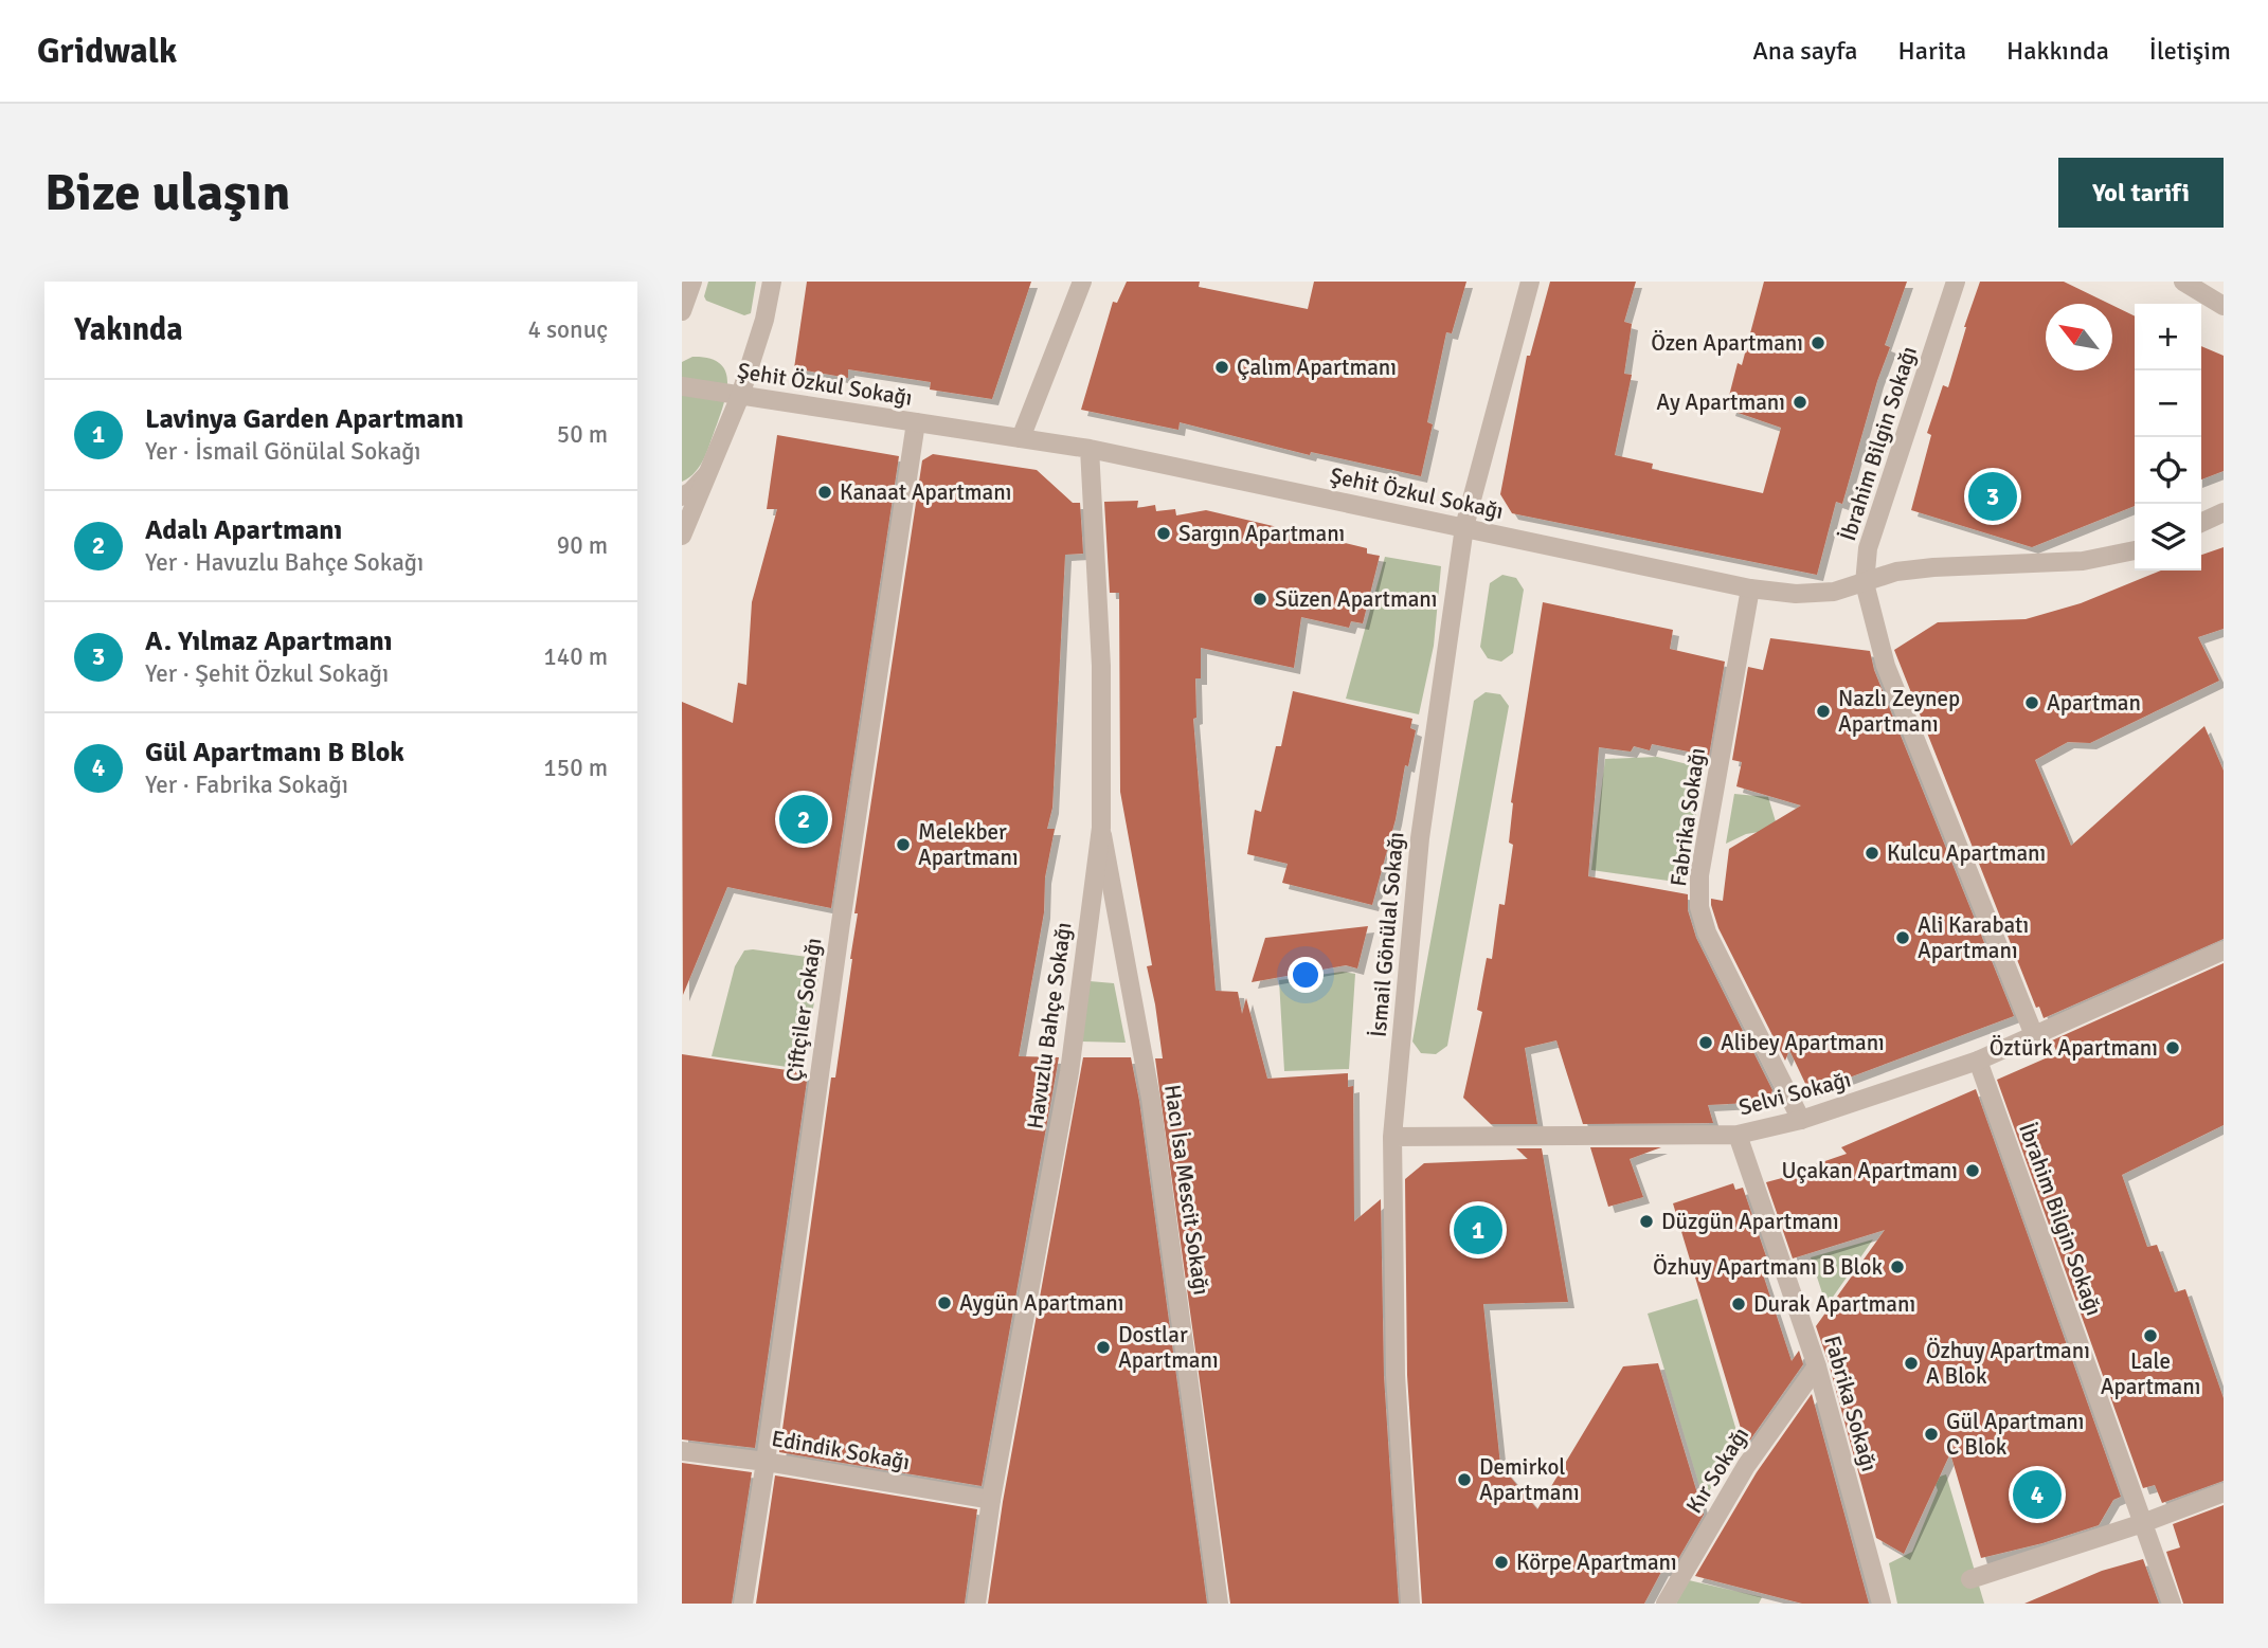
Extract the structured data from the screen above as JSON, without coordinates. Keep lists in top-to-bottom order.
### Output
{
  "streets": {
    "street": [
      "Şehit Özkul Sokağı",
      "İbrahim Bilgin Sokağı",
      "Fabrika Sokağı",
      "İsmail Gönülal Sokağı",
      "Çiftçiler Sokağı",
      "Havuzlu Bahçe Sokağı",
      "Selvi Sokağı",
      "Hacı İsa Mescit Sokağı",
      "Edindik Sokağı",
      "Kır Sokağı"
    ]
  },
  "crossings": [
    ["Şehit Özkul Sokağı", "İbrahim Bilgin Sokağı"],
    ["Şehit Özkul Sokağı", "Fabrika Sokağı"],
    ["Şehit Özkul Sokağı", "İsmail Gönülal Sokağı"],
    ["Şehit Özkul Sokağı", "Çiftçiler Sokağı"],
    ["Şehit Özkul Sokağı", "Havuzlu Bahçe Sokağı"],
    ["İbrahim Bilgin Sokağı", "Selvi Sokağı"],
    ["Fabrika Sokağı", "Selvi Sokağı"],
    ["Fabrika Sokağı", "Kır Sokağı"],
    ["İsmail Gönülal Sokağı", "Selvi Sokağı"],
    ["Çiftçiler Sokağı", "Edindik Sokağı"],
    ["Havuzlu Bahçe Sokağı", "Hacı İsa Mescit Sokağı"],
    ["Havuzlu Bahçe Sokağı", "Edindik Sokağı"]
  ],
  "places": [
    "Özen Apartmanı",
    "Çalım Apartmanı",
    "Ay Apartmanı",
    "Kanaat Apartmanı",
    "Sargın Apartmanı",
    "Süzen Apartmanı",
    "Apartman",
    "Nazlı Zeynep Apartmanı",
    "Melekber Apartmanı",
    "Kulcu Apartmanı",
    "Ali Karabatı Apartmanı",
    "Alibey Apartmanı",
    "Öztürk Apartmanı",
    "Uçakan Apartmanı",
    "Düzgün Apartmanı",
    "Özhuy Apartmanı B Blok",
    "Aygün Apartmanı",
    "Durak Apartmanı",
    "Lale Apartmanı",
    "Dostlar Apartmanı",
    "Özhuy Apartmanı A Blok",
    "Gül Apartmanı C Blok",
    "Demirkol Apartmanı",
    "Körpe Apartmanı"
  ],
  "north": "top left",
  "page": {
    "header": "Gridwalk",
    "nav": [
      "Ana sayfa",
      "Harita",
      "Hakkında",
      "İletişim"
    ],
    "buttons": "Yol tarifi",
    "title": "Bize ulaşın",
    "heading": ["Yakında", "4 sonuç"],
    "map_buttons": ["+", "−"],
    "list": [
      {
        "mark": "1",
        "name": "Lavinya Garden Apartmanı",
        "note": "Yer · İsmail Gönülal Sokağı",
        "value": "50 m"
      },
      {
        "mark": "2",
        "name": "Adalı Apartmanı",
        "note": "Yer · Havuzlu Bahçe Sokağı",
        "value": "90 m"
      },
      {
        "mark": "3",
        "name": "A. Yılmaz Apartmanı",
        "note": "Yer · Şehit Özkul Sokağı",
        "value": "140 m"
      },
      {
        "mark": "4",
        "name": "Gül Apartmanı B Blok",
        "note": "Yer · Fabrika Sokağı",
        "value": "150 m"
      }
    ],
    "pins": [
      "3",
      "2",
      "1",
      "4"
    ]
  }
}
